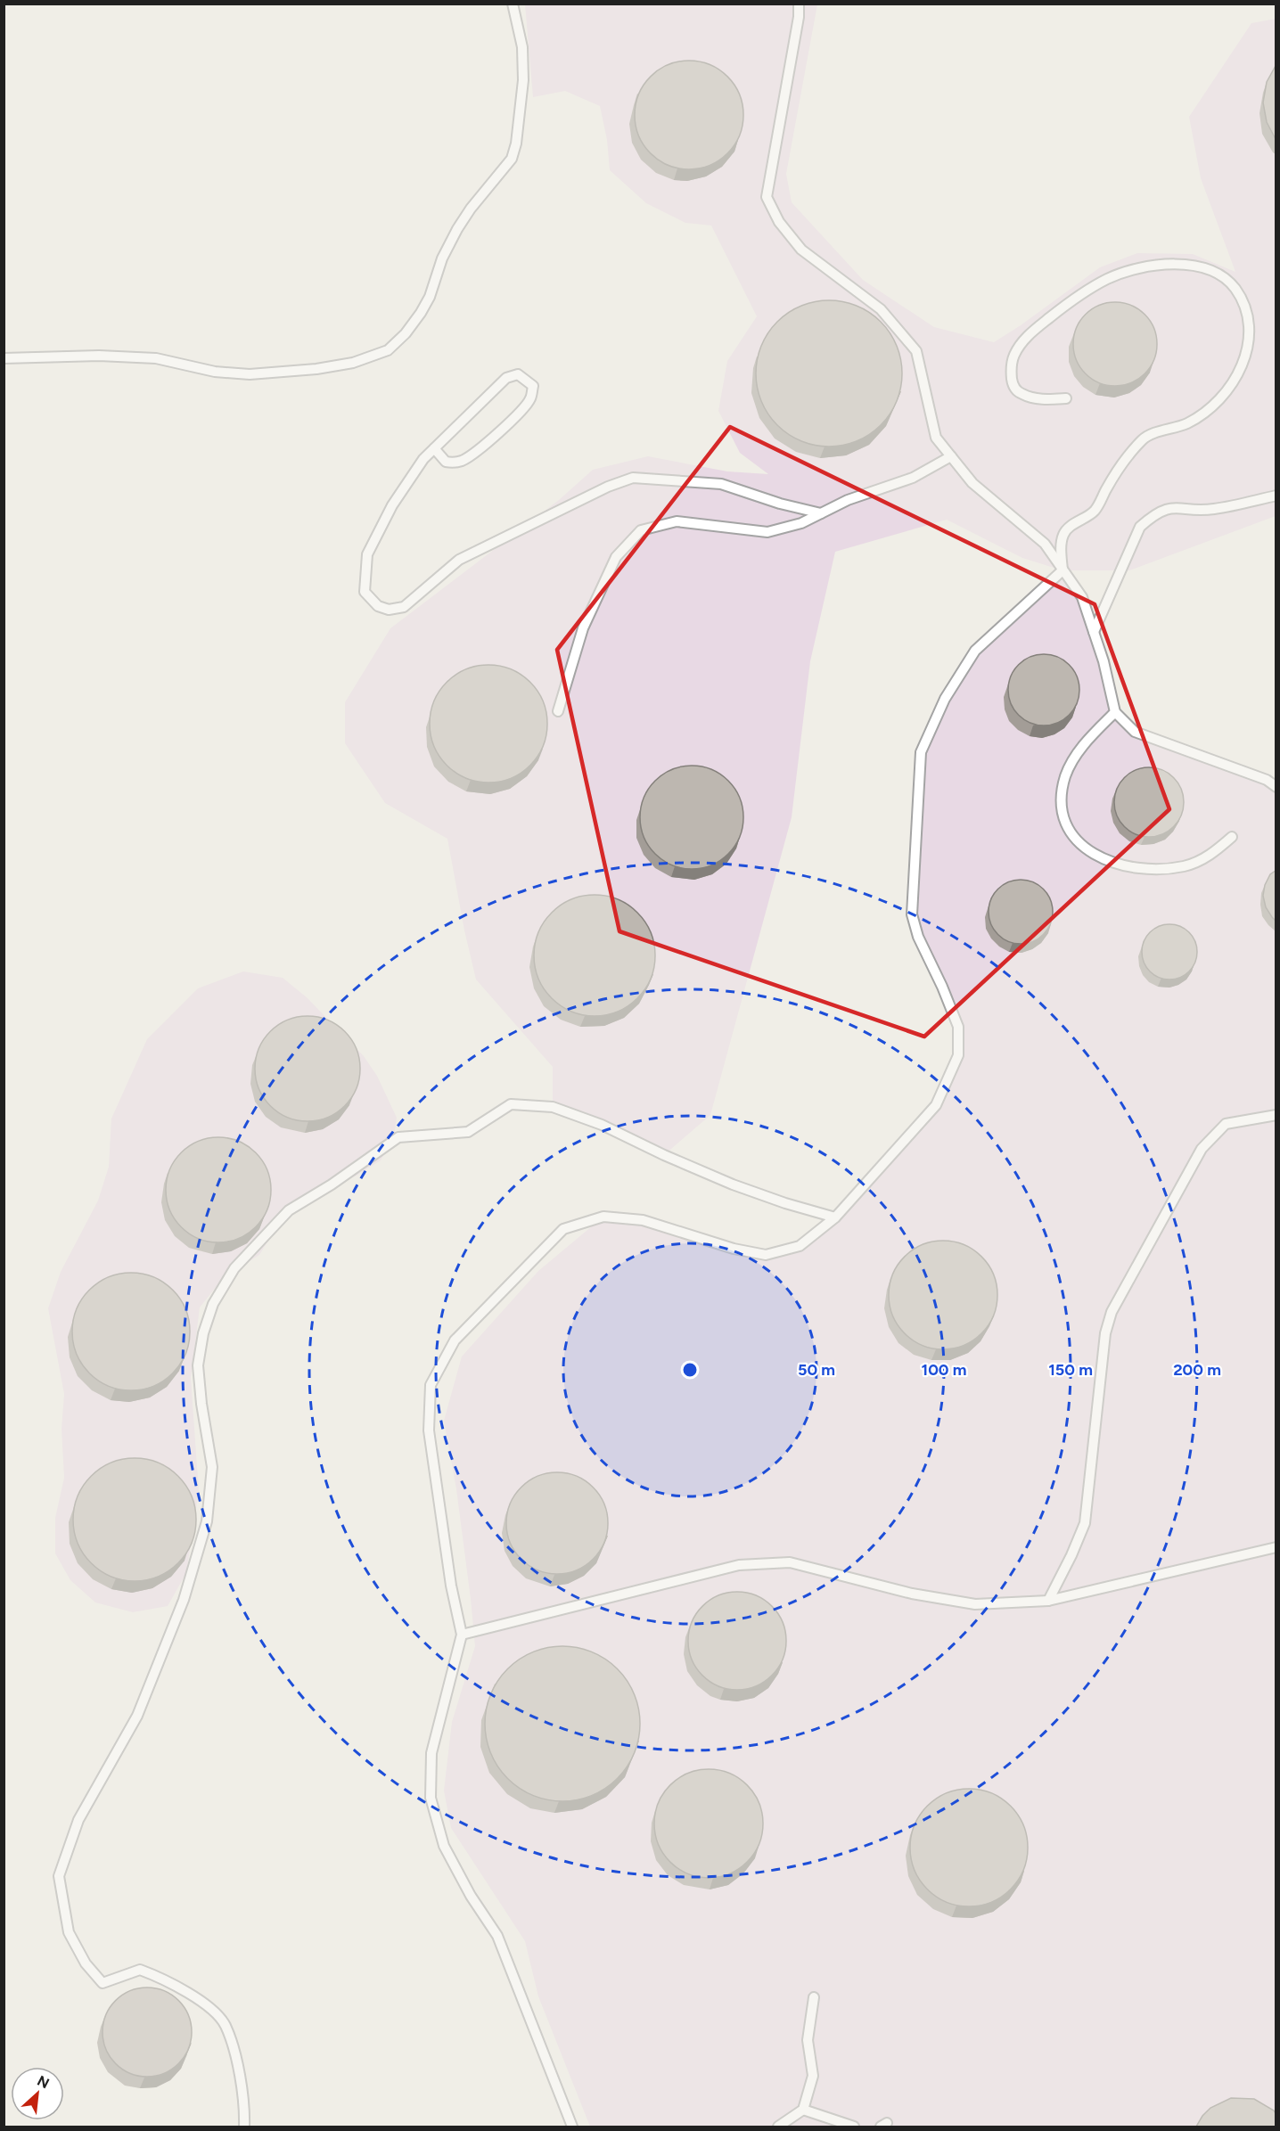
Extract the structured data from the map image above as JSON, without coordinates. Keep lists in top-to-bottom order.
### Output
{
  "north": "top right",
  "rings": [
    "50 m",
    "100 m",
    "150 m",
    "200 m"
  ]
}
